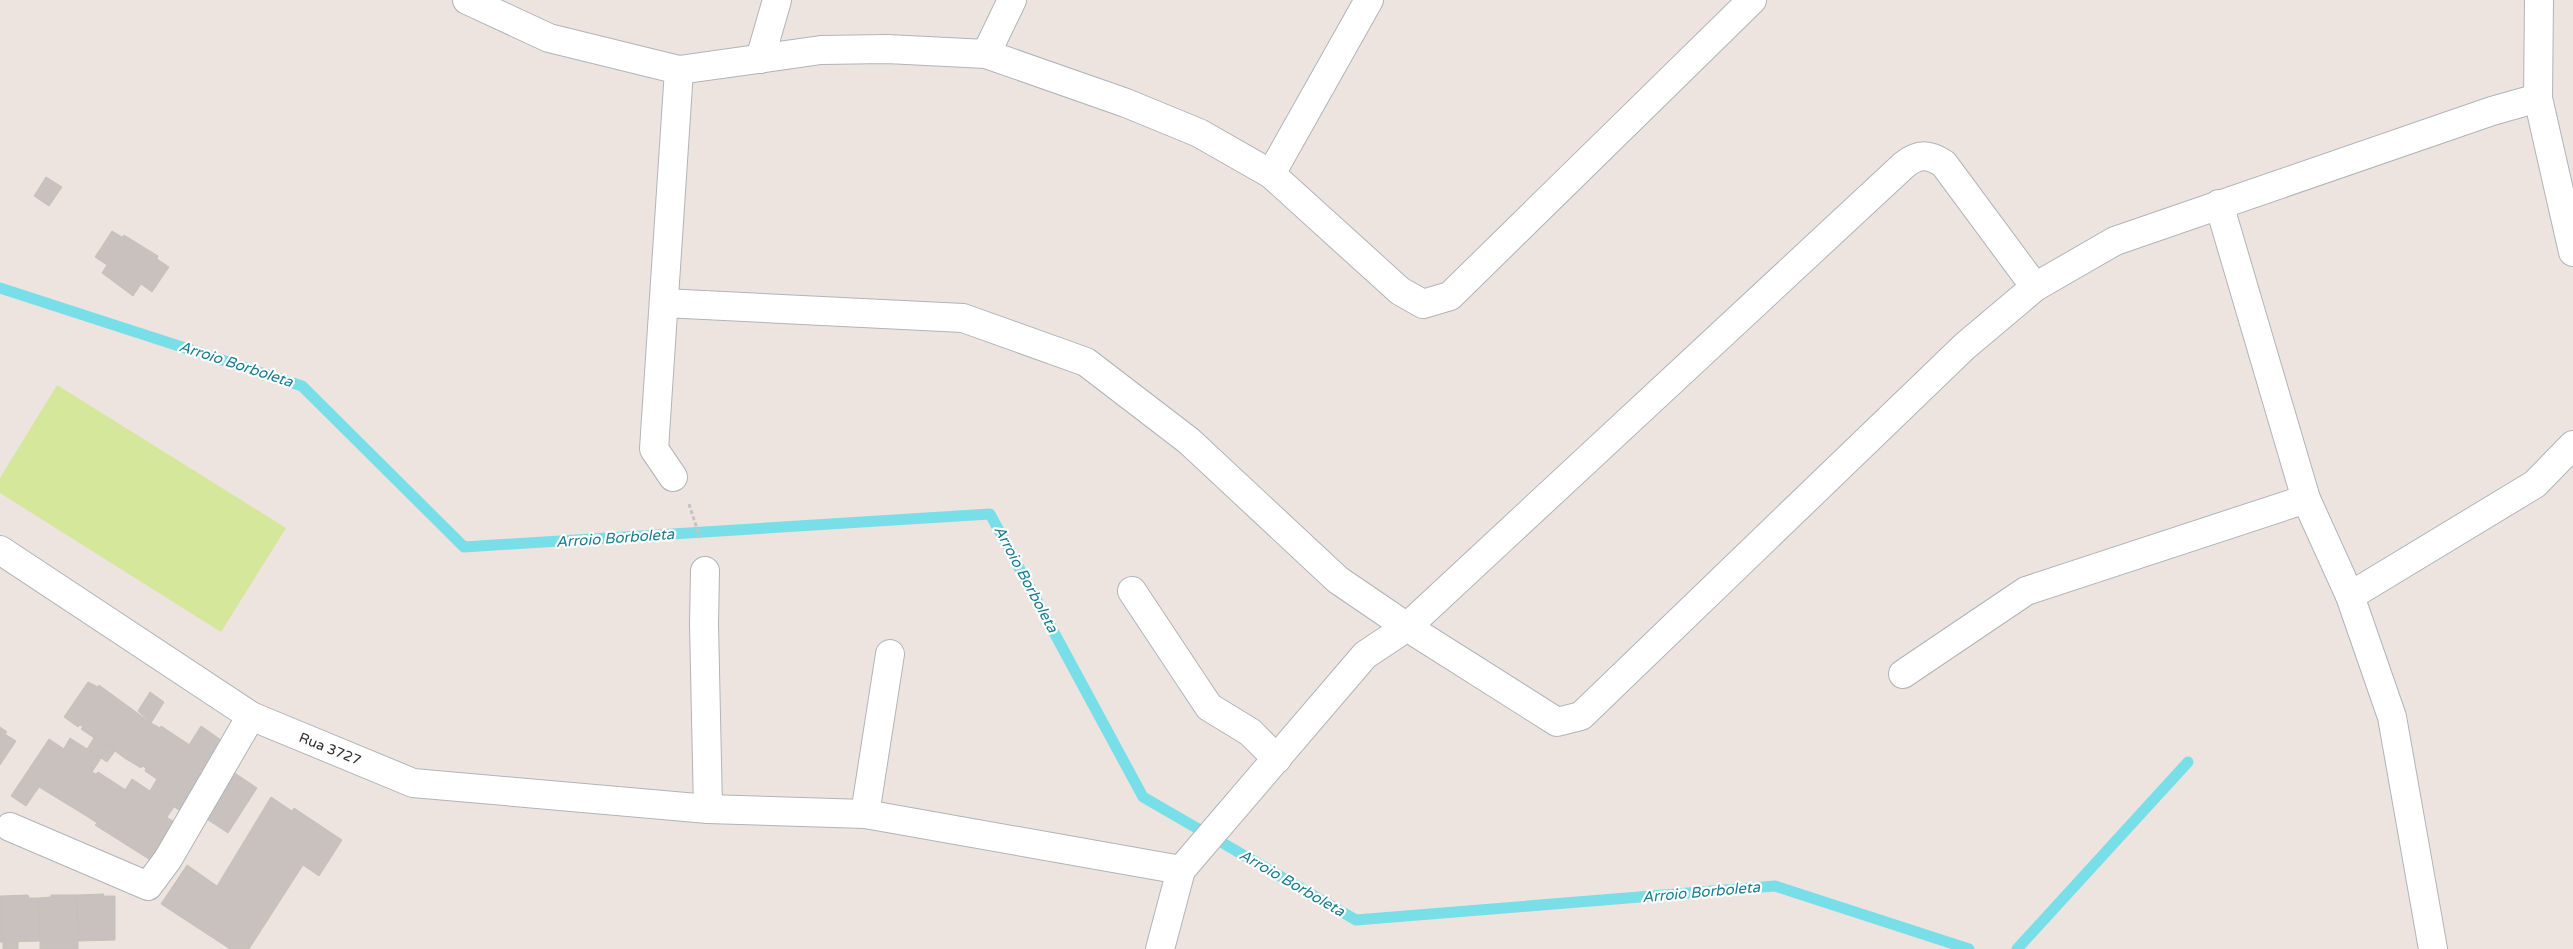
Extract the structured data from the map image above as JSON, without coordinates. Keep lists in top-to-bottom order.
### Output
{
  "streets": {
    "street": ["Rua 3727"]
  },
  "water": ["Arroio Borboleta"]
}
